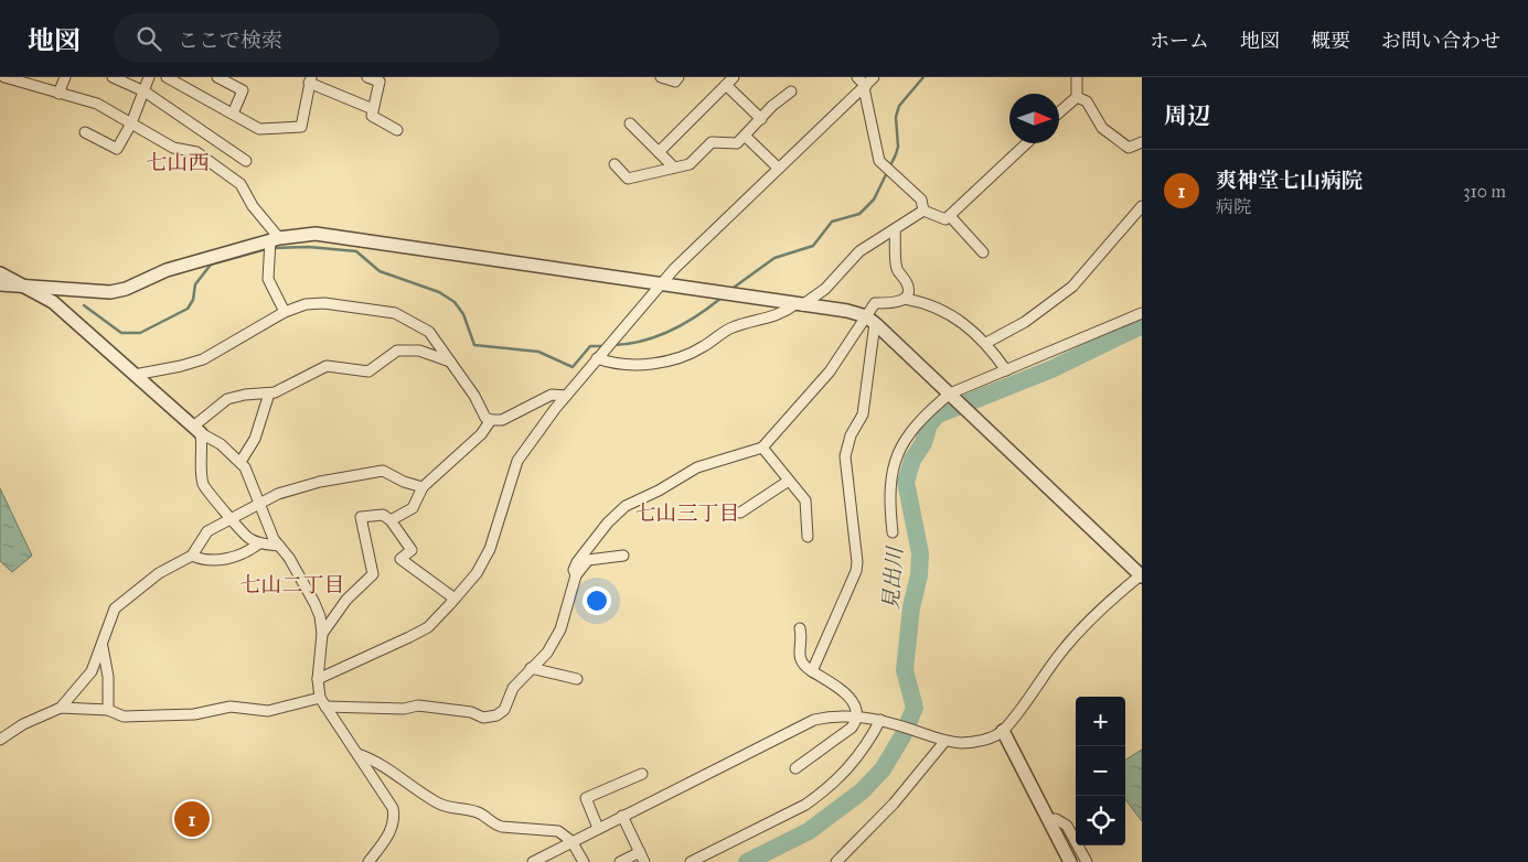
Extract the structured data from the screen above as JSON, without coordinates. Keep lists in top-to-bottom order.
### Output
{
  "districts": ["七山西", "七山三丁目", "七山二丁目"],
  "water": ["見出川"],
  "north": "right",
  "page": {
    "header": "地図",
    "search": "ここで検索",
    "nav": [
      "ホーム",
      "地図",
      "概要",
      "お問い合わせ"
    ],
    "heading": "周辺",
    "list": [
      {
        "mark": "1",
        "name": "爽神堂七山病院",
        "note": "病院",
        "value": "310 m"
      }
    ],
    "map_buttons": ["+", "−"],
    "pins": "1"
  }
}
